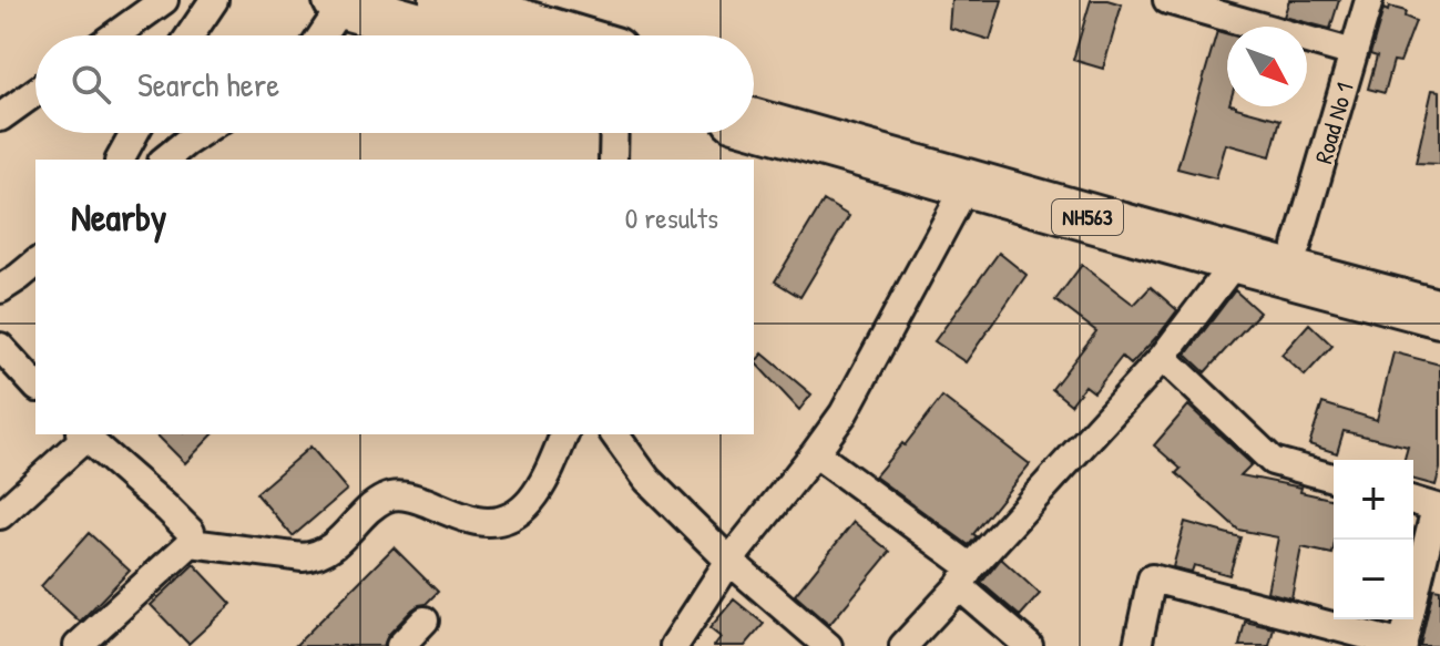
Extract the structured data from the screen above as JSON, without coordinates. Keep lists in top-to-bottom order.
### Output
{
  "streets": {
    "highway": ["NH563"],
    "street": ["Road No 1"]
  },
  "crossings": [
    ["Road No 1", "NH563"]
  ],
  "north": "bottom right",
  "page": {
    "search": "Search here",
    "heading": ["Nearby", "0 results"],
    "map_buttons": ["+", "−"]
  }
}
